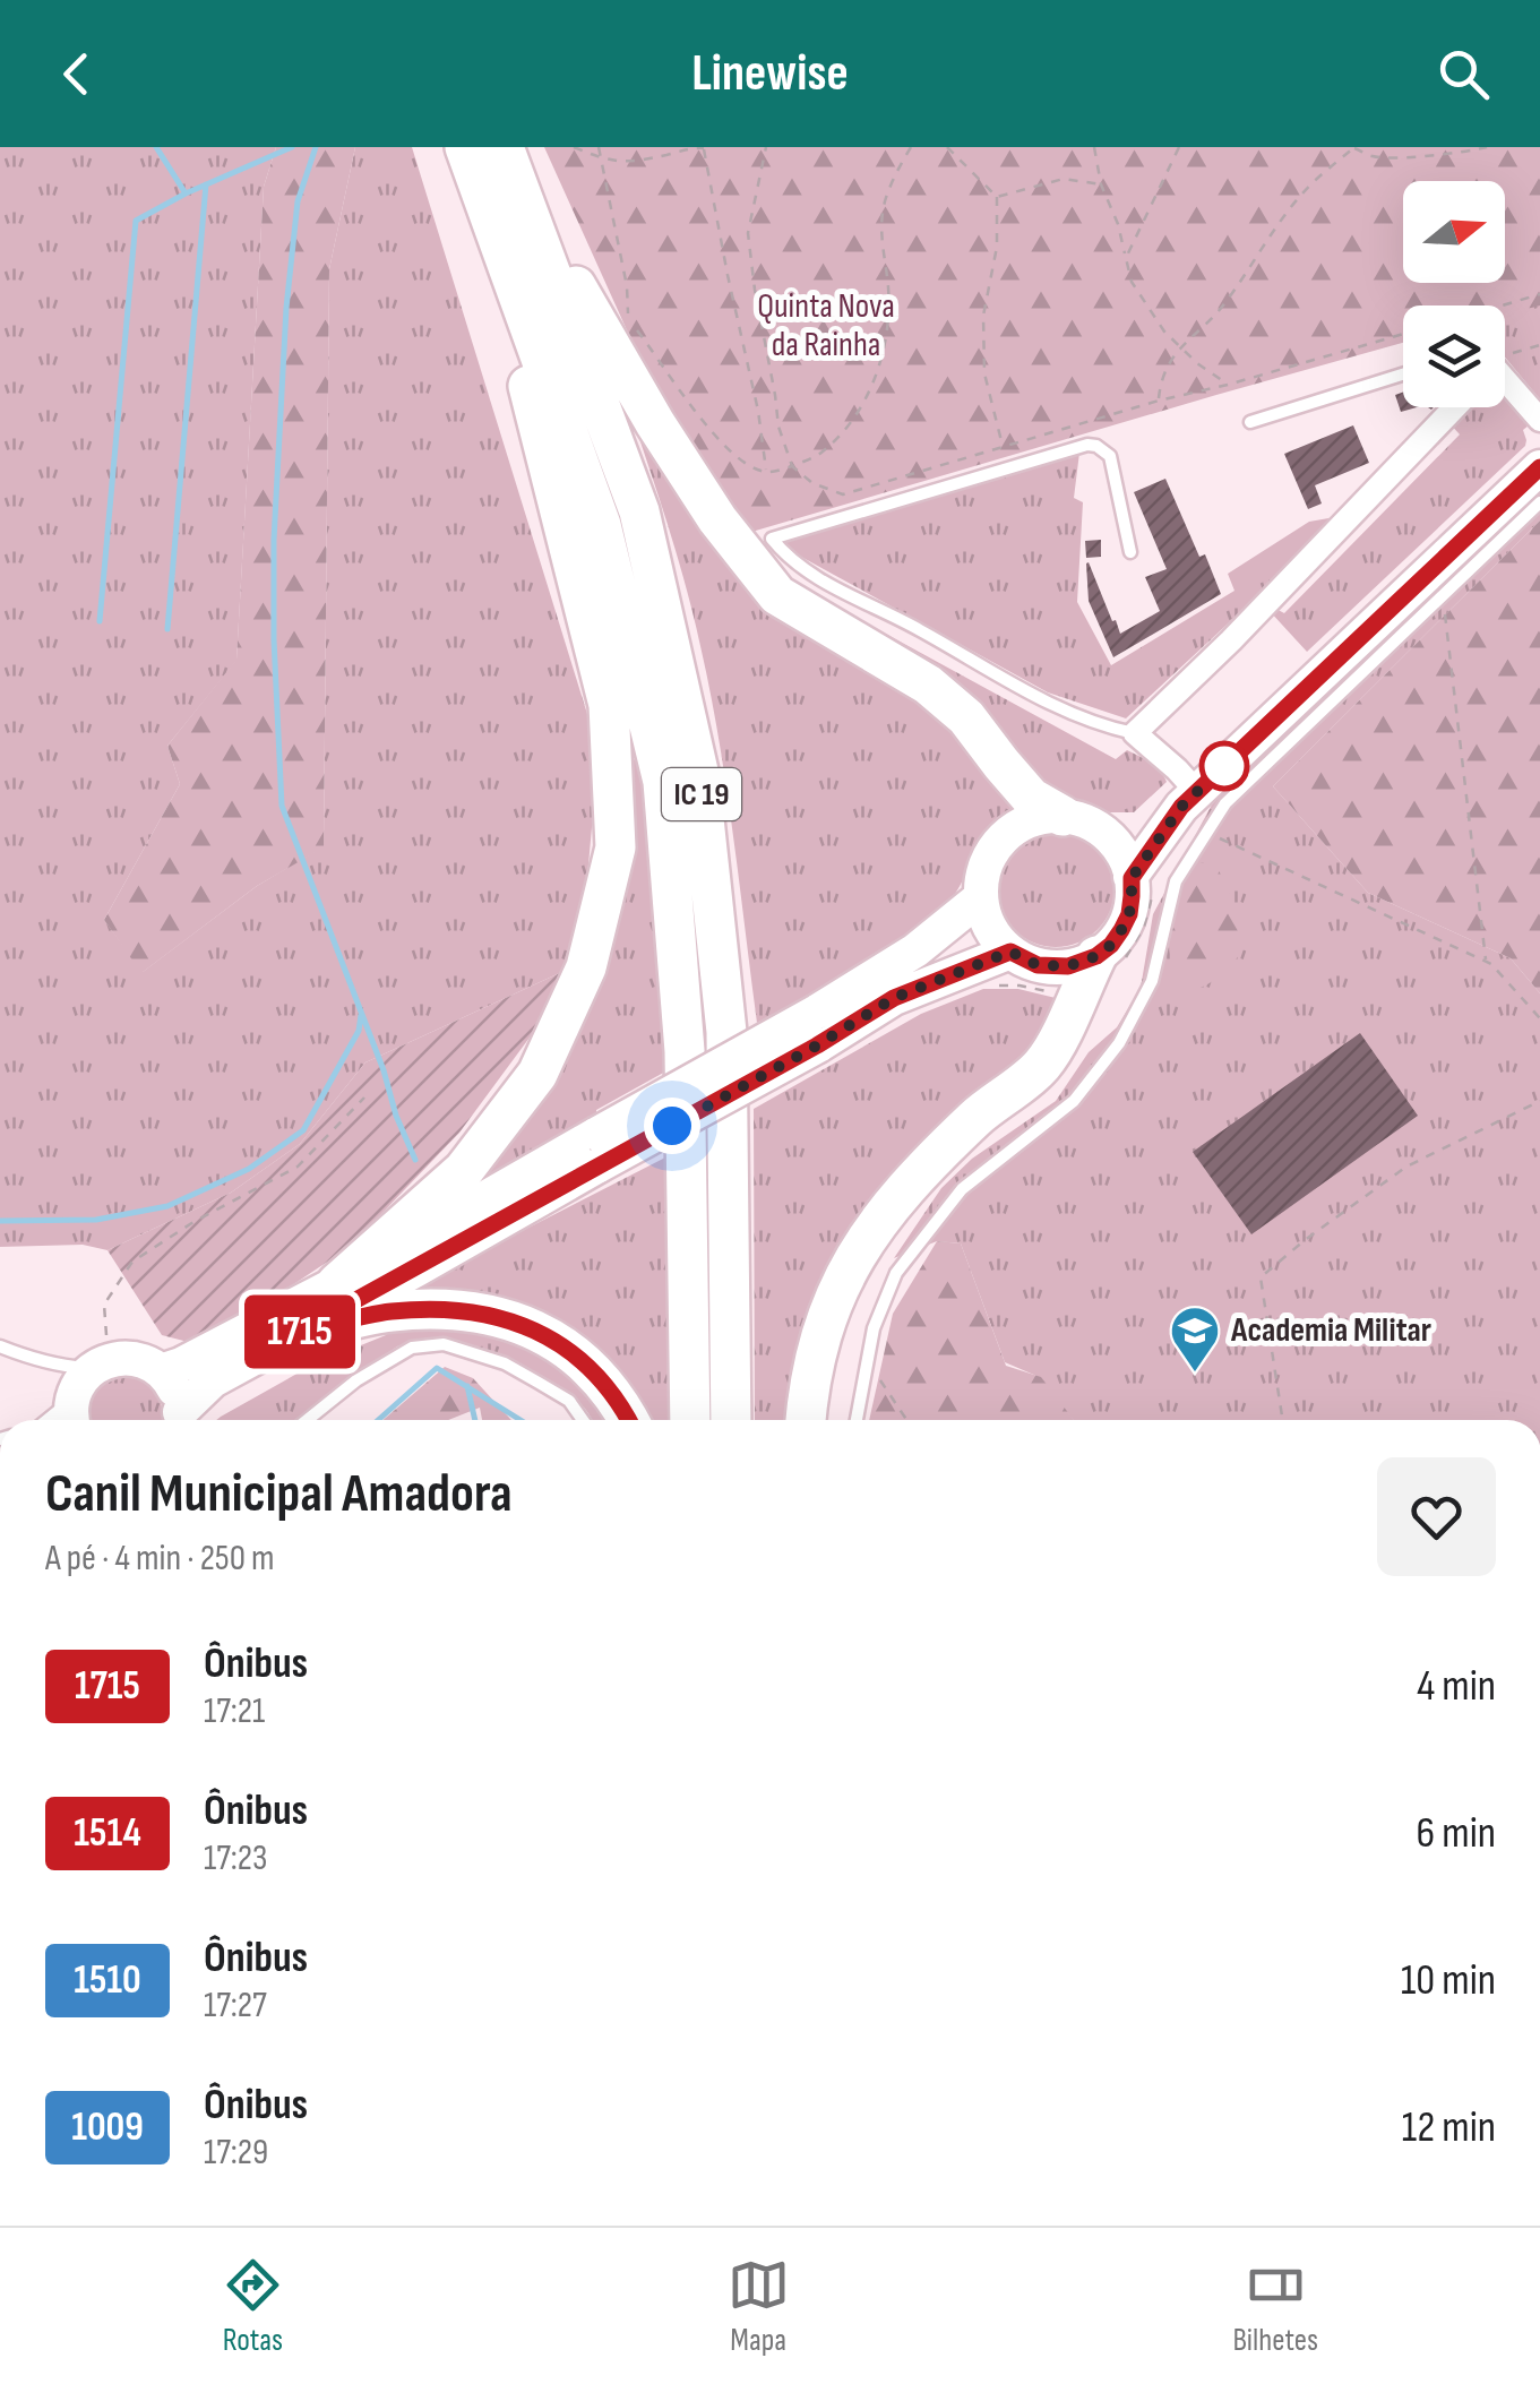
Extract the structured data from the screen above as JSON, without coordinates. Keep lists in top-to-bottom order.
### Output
{
  "streets": {
    "highway": ["IC 19"]
  },
  "parks": ["Quinta Nova da Rainha"],
  "places": {
    "school or university": ["Academia Militar"]
  },
  "lines": ["bus line 1715"],
  "north": "right",
  "page": {
    "header": "Linewise",
    "on_map": "1715",
    "heading": ["Canil Municipal Amadora", "A pé · 4 min · 250 m"],
    "list": [
      {
        "mark": "1715",
        "name": "Ônibus",
        "note": "17:21",
        "value": "4 min"
      },
      {
        "mark": "1514",
        "name": "Ônibus",
        "note": "17:23",
        "value": "6 min"
      },
      {
        "mark": "1510",
        "name": "Ônibus",
        "note": "17:27",
        "value": "10 min"
      },
      {
        "mark": "1009",
        "name": "Ônibus",
        "note": "17:29",
        "value": "12 min"
      }
    ],
    "tabs": ["Rotas", "Mapa", "Bilhetes"]
  }
}
